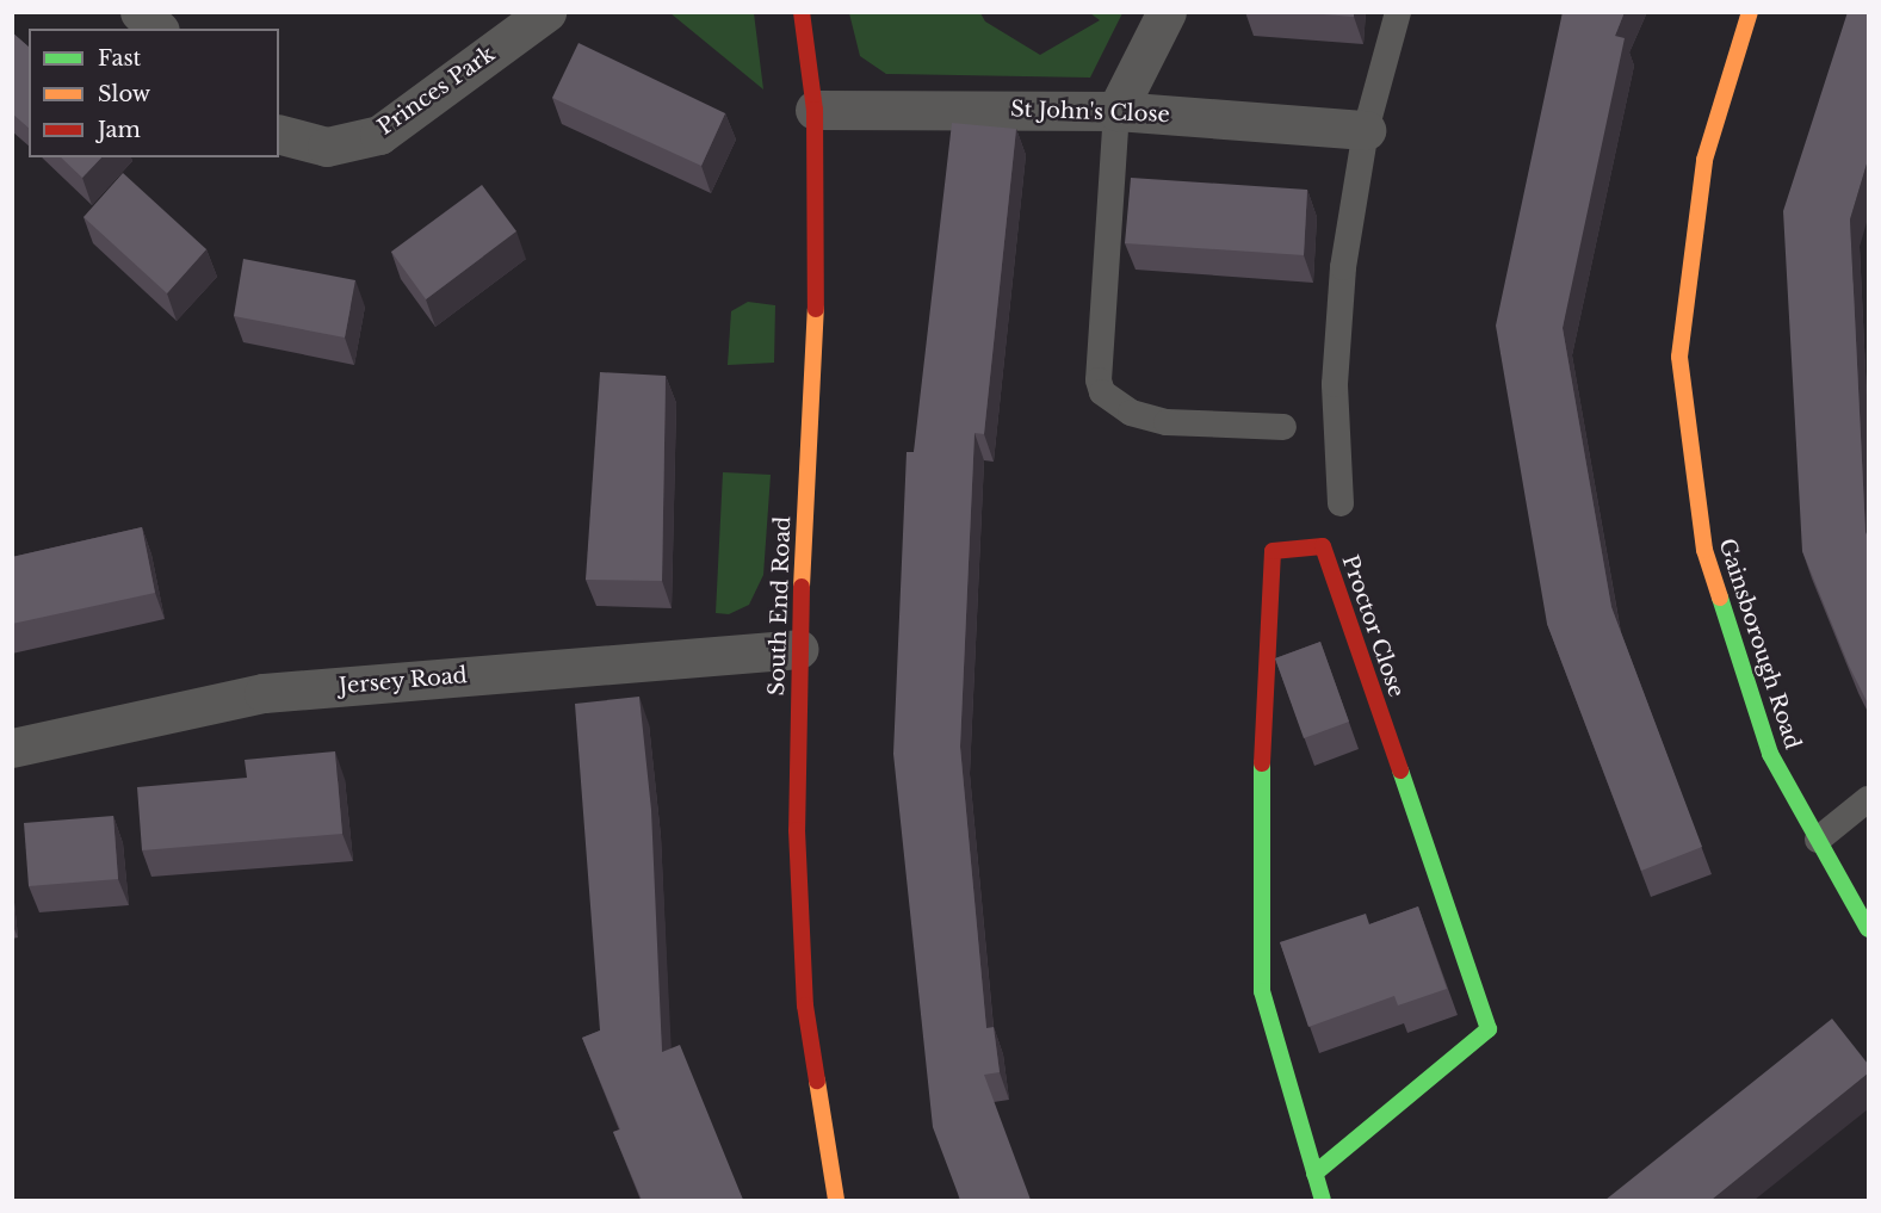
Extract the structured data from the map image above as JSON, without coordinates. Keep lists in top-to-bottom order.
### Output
{
  "streets": {
    "street": [
      "Princes Park",
      "St John's Close",
      "South End Road",
      "Proctor Close",
      "Gainsborough Road",
      "Jersey Road"
    ]
  },
  "crossings": [
    ["St John's Close", "South End Road"],
    ["South End Road", "Jersey Road"]
  ],
  "legend": ["Fast", "Slow", "Jam"]
}
